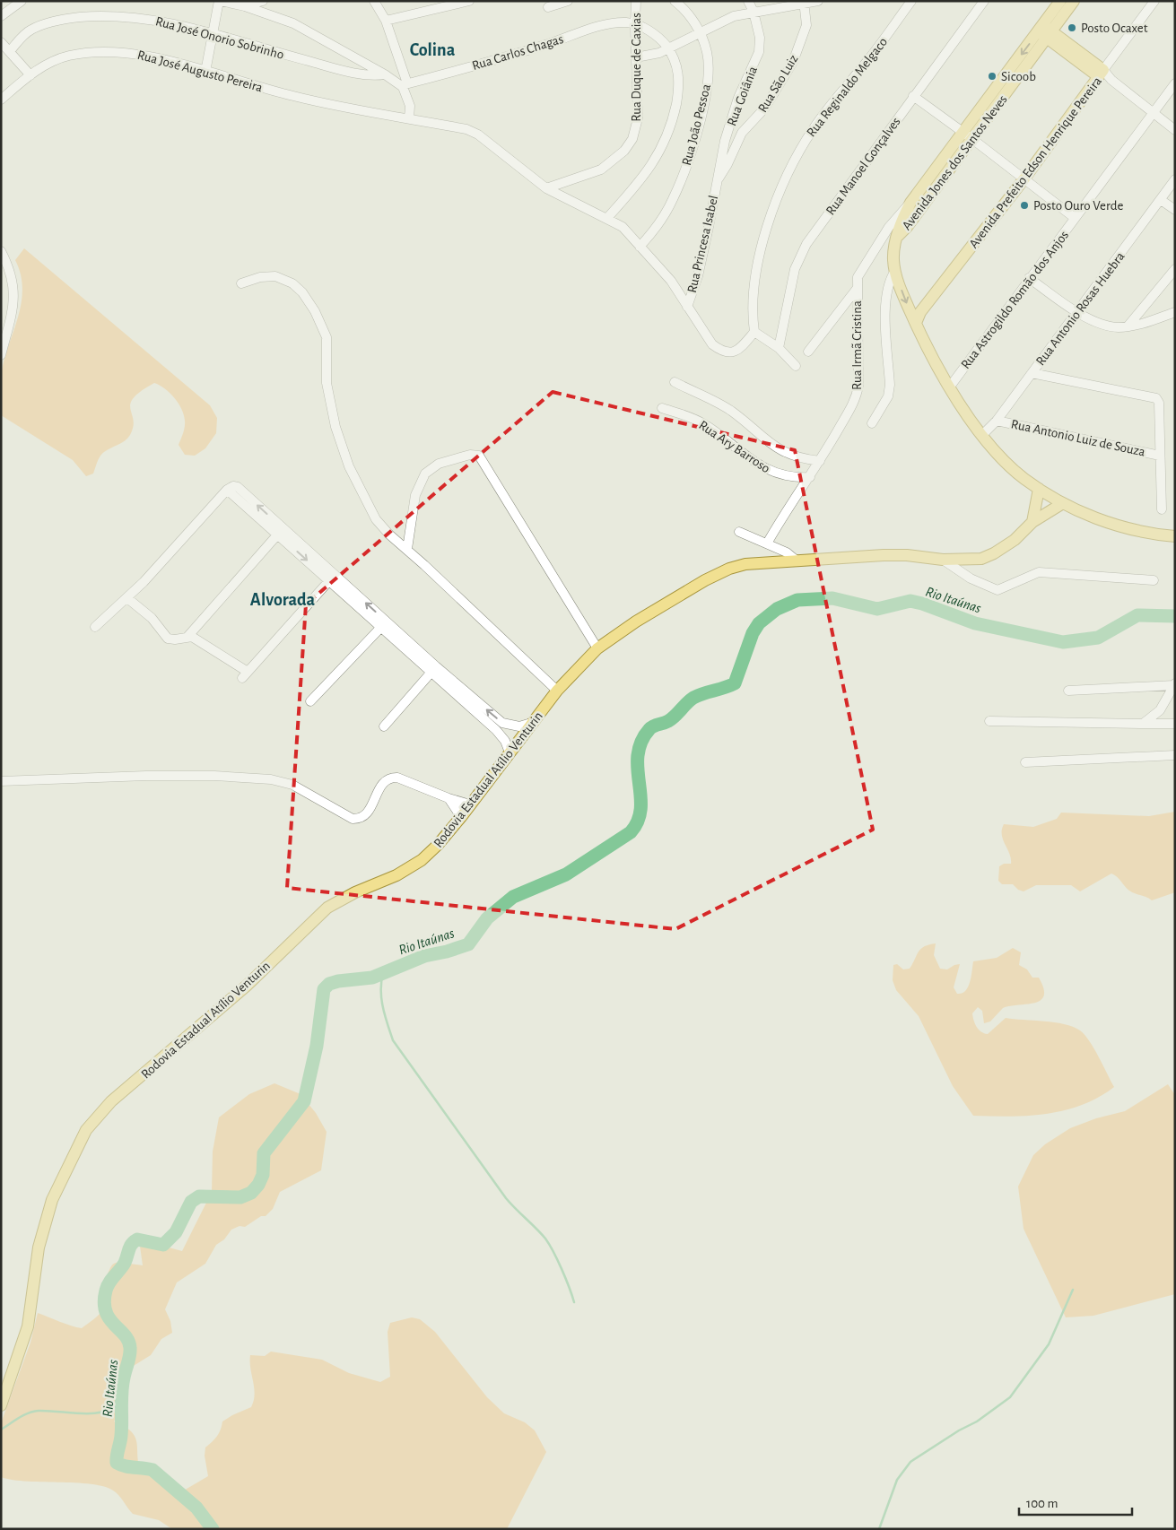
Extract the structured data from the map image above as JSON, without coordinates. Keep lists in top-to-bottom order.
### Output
{
  "streets": {
    "main road": ["Avenida Jones dos Santos Neves", "Avenida Prefeito Edson Henrique Pereira", "Rodovia Estadual Atílio Venturin"],
    "street": [
      "Rua José Onorio Sobrinho",
      "Rua Carlos Chagas",
      "Rua Duque de Caxias",
      "Rua José Augusto Pereira",
      "Rua São Luiz",
      "Rua Reginaldo Melgaco",
      "Rua Goiânia",
      "Rua João Pessoa",
      "Rua Manoel Gonçalves",
      "Rua Princesa Isabel",
      "Rua Astrogildo Romão dos Anjos",
      "Rua Antonio Rosas Huebra",
      "Rua Irmã Cristina",
      "Rua Antonio Luiz de Souza",
      "Rua Ary Barroso"
    ]
  },
  "crossings": [
    ["Rua Carlos Chagas", "Rua Duque de Caxias"],
    ["Rua Duque de Caxias", "Rua José Augusto Pereira"],
    ["Rua José Augusto Pereira", "Rua Reginaldo Melgaco"],
    ["Rua José Augusto Pereira", "Rua João Pessoa"],
    ["Rua José Augusto Pereira", "Rua Princesa Isabel"],
    ["Rua São Luiz", "Rua Goiânia"],
    ["Rua São Luiz", "Rua Princesa Isabel"],
    ["Rua Goiânia", "Rua Princesa Isabel"],
    ["Avenida Jones dos Santos Neves", "Avenida Prefeito Edson Henrique Pereira"],
    ["Avenida Jones dos Santos Neves", "Rua Astrogildo Romão dos Anjos"],
    ["Avenida Jones dos Santos Neves", "Rua Antonio Rosas Huebra"],
    ["Avenida Jones dos Santos Neves", "Rua Irmã Cristina"],
    ["Avenida Jones dos Santos Neves", "Rodovia Estadual Atílio Venturin"],
    ["Rua Antonio Rosas Huebra", "Rua Antonio Luiz de Souza"],
    ["Rua Irmã Cristina", "Rua Ary Barroso"]
  ],
  "districts": ["Colina", "Alvorada"],
  "water": ["Rio Itaúnas"],
  "places": ["Posto Ocaxet", "Sicoob", "Posto Ouro Verde"],
  "scale_bar": "100 m"
}
